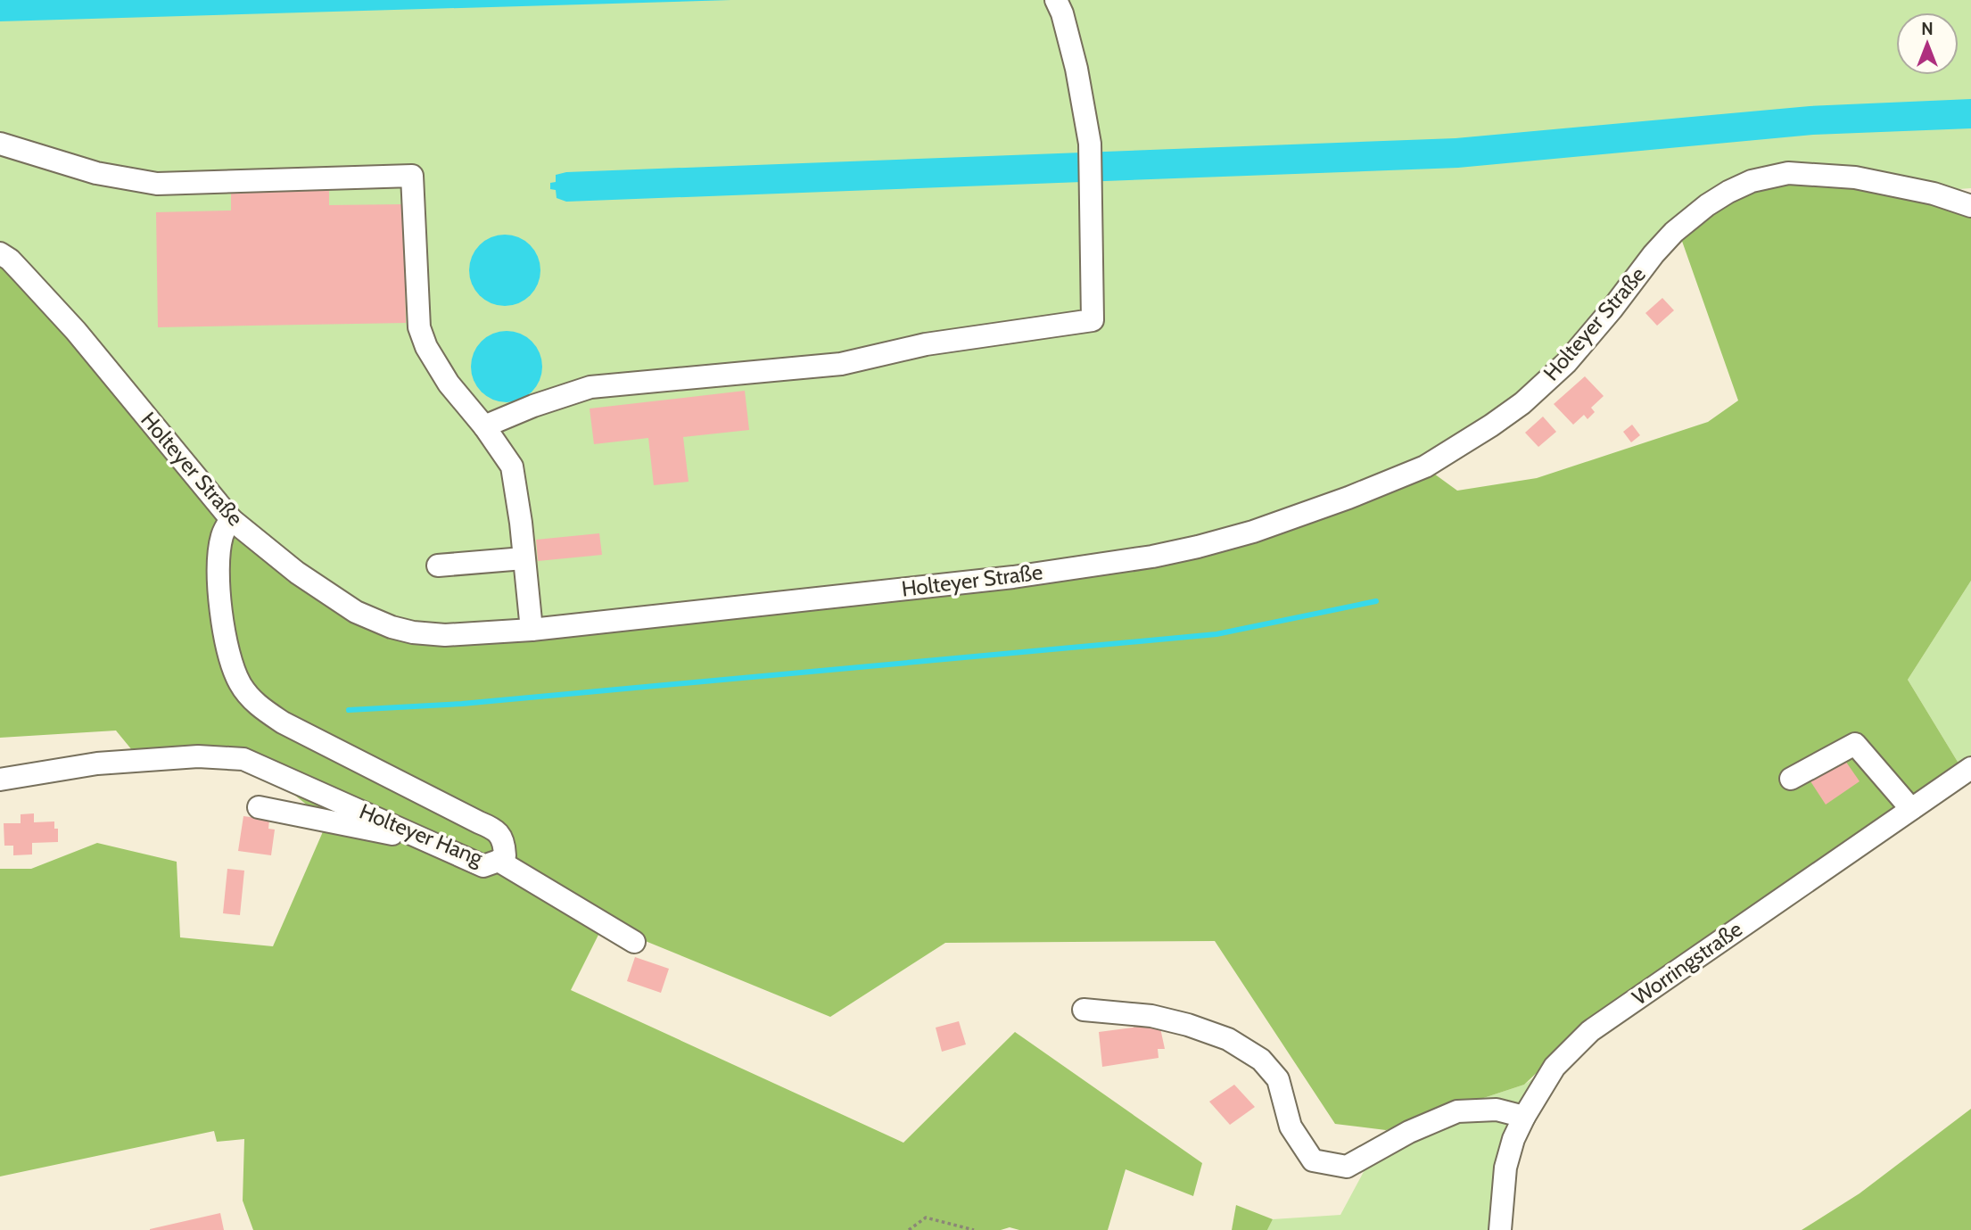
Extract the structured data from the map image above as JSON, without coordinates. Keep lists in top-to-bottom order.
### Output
{
  "streets": {
    "street": ["Holteyer Straße", "Holteyer Hang", "Worringstraße"]
  },
  "crossings": [
    ["Holteyer Straße", "Holteyer Hang"]
  ],
  "north": "top"
}
